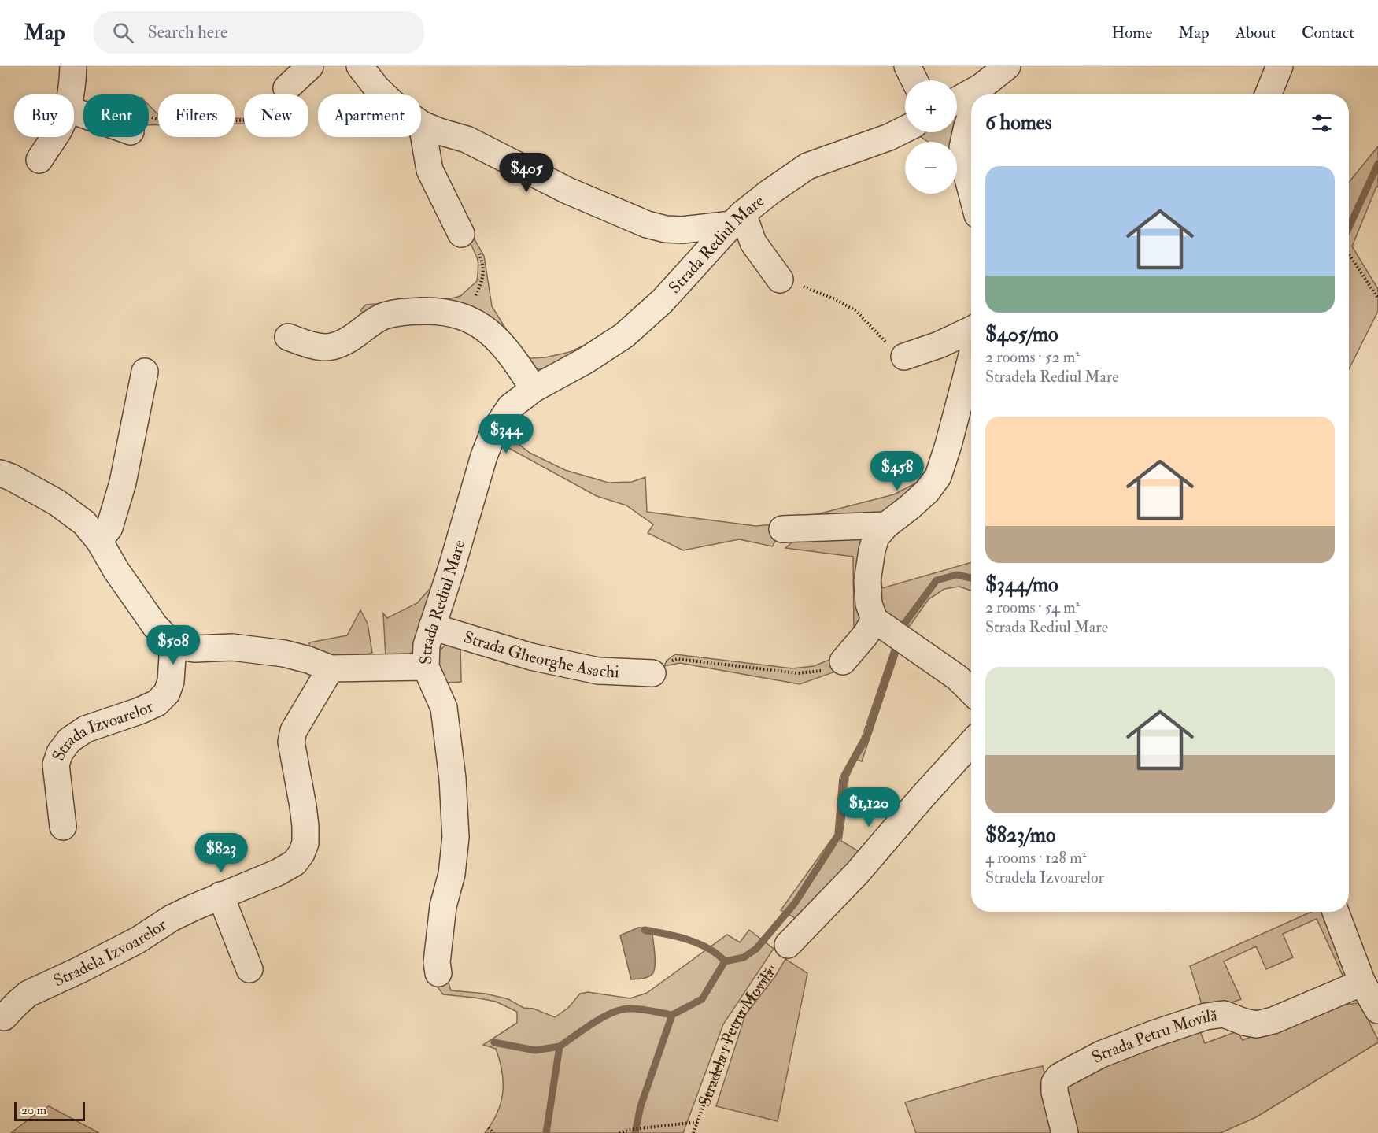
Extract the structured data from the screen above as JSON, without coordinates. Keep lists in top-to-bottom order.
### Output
{
  "streets": {
    "street": [
      "Strada Rediul Mare",
      "Strada Gheorghe Asachi",
      "Strada Izvoarelor",
      "Stradela Izvoarelor",
      "Strada Petru Movilă"
    ],
    "path": ["Stradela 1 Petru Movilă"]
  },
  "crossings": [
    ["Strada Rediul Mare", "Strada Gheorghe Asachi"]
  ],
  "scale_bar": "20 m",
  "page": {
    "header": "Map",
    "search": "Search here",
    "nav": [
      "Home",
      "Map",
      "About",
      "Contact"
    ],
    "map_buttons": ["+", "−"],
    "chip": [
      "Buy",
      "Rent",
      "Filters",
      "New",
      "Apartment"
    ],
    "heading": "6 homes",
    "list": [
      {
        "name": "$405/mo",
        "note": "2 rooms · 52 m² · Stradela Rediul Mare"
      },
      {
        "name": "$344/mo",
        "note": "2 rooms · 54 m² · Strada Rediul Mare"
      },
      {
        "name": "$823/mo",
        "note": "4 rooms · 128 m² · Stradela Izvoarelor"
      }
    ],
    "price": [
      "$405",
      "$344",
      "$458",
      "$508",
      "$1,120",
      "$823"
    ],
    "scale": "20 m"
  }
}
